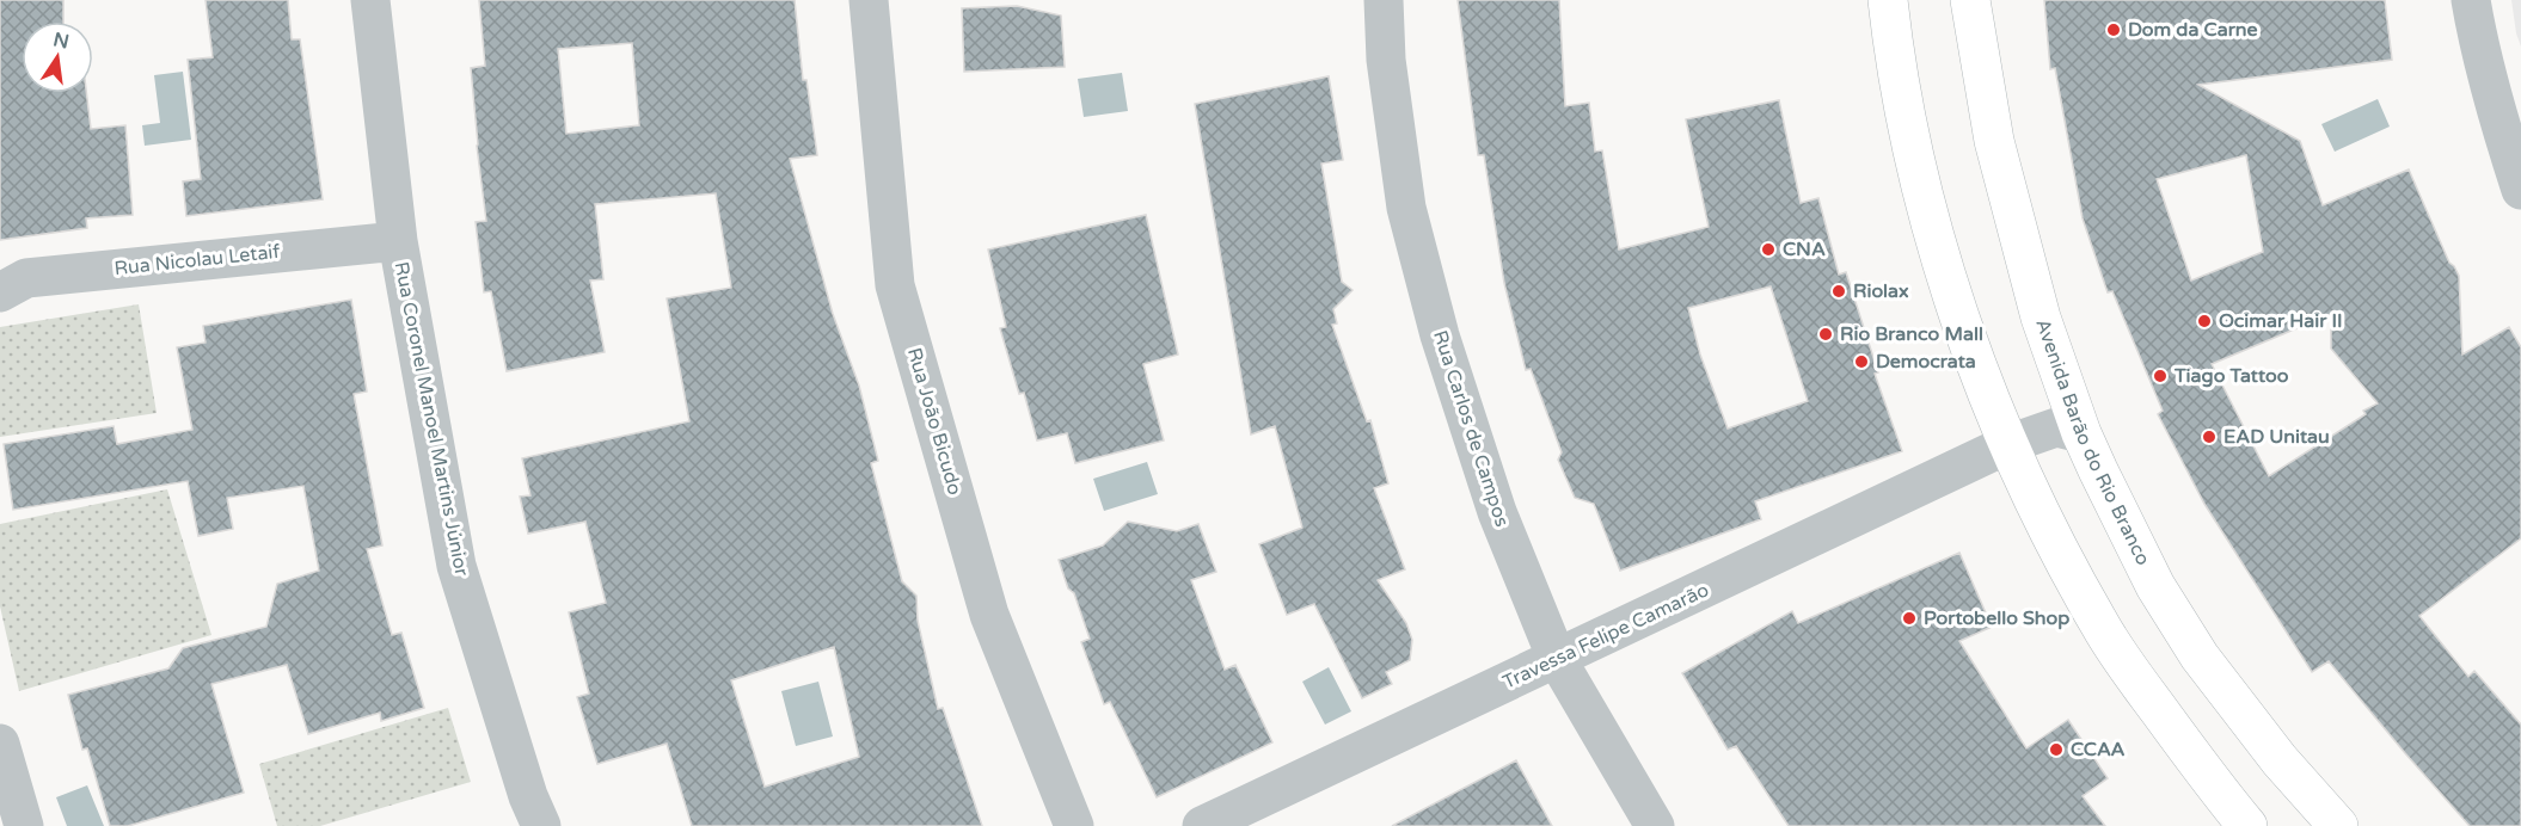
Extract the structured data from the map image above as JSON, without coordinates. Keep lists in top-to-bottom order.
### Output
{
  "streets": {
    "main road": ["Avenida Barão do Rio Branco"],
    "street": [
      "Rua Nicolau Letaif",
      "Rua Coronel Manoel Martins Júnior",
      "Rua João Bicudo",
      "Rua Carlos de Campos",
      "Travessa Felipe Camarão"
    ]
  },
  "crossings": [
    ["Rua Nicolau Letaif", "Rua Coronel Manoel Martins Júnior"],
    ["Rua Carlos de Campos", "Travessa Felipe Camarão"],
    ["Avenida Barão do Rio Branco", "Travessa Felipe Camarão"]
  ],
  "places": [
    "Dom da Carne",
    "CNA",
    "Riolax",
    "Ocimar Hair II",
    "Rio Branco Mall",
    "Democrata",
    "Tiago Tattoo",
    "EAD Unitau",
    "Portobello Shop",
    "CCAA"
  ],
  "north": "top"
}
